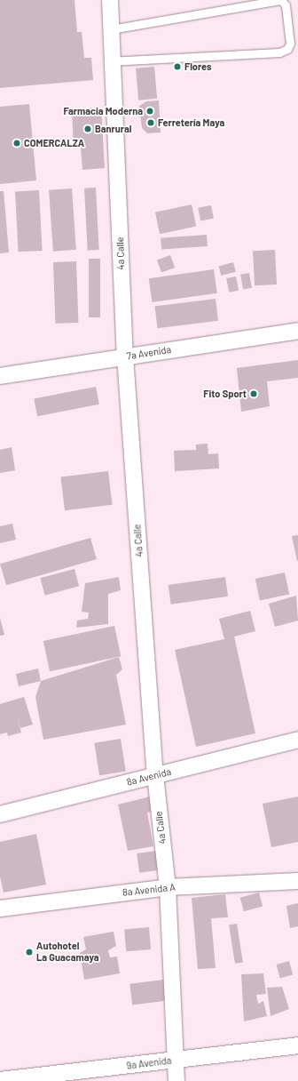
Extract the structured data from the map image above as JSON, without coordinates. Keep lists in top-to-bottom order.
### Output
{
  "streets": {
    "street": [
      "4a Calle",
      "7a Avenida",
      "8a Avenida",
      "8a Avenida A",
      "9a Avenida"
    ]
  },
  "crossings": [
    ["4a Calle", "7a Avenida"],
    ["4a Calle", "8a Avenida"],
    ["4a Calle", "8a Avenida A"],
    ["4a Calle", "9a Avenida"]
  ],
  "places": [
    "Flores",
    "Farmacia Moderna",
    "Ferretería Maya",
    "Banrural",
    "COMERCALZA",
    "Fito Sport",
    "Autohotel La Guacamaya"
  ]
}
